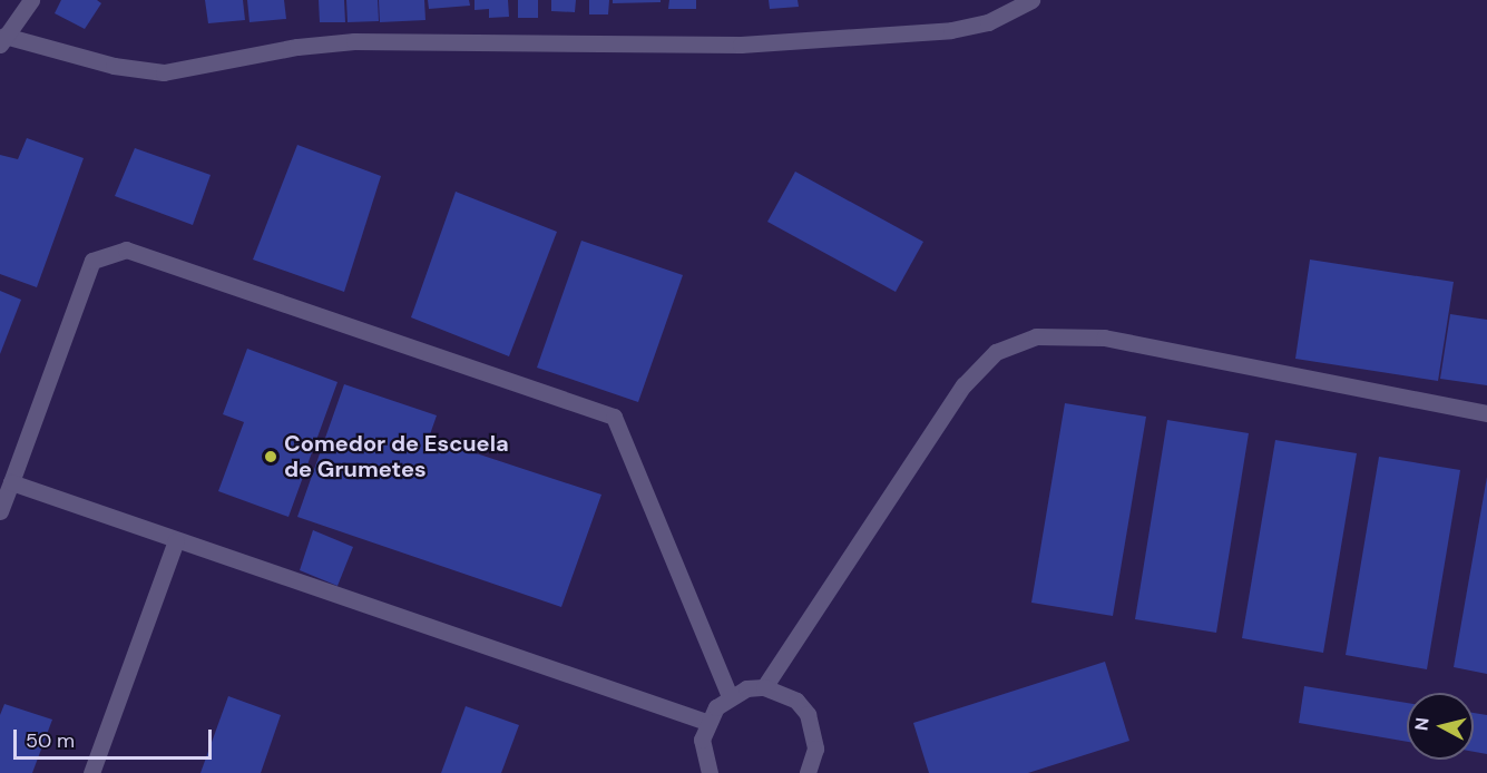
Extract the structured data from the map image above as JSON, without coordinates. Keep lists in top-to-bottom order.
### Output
{
  "places": ["Comedor de Escuela de Grumetes"],
  "scale_bar": "50 m",
  "north": "left"
}
